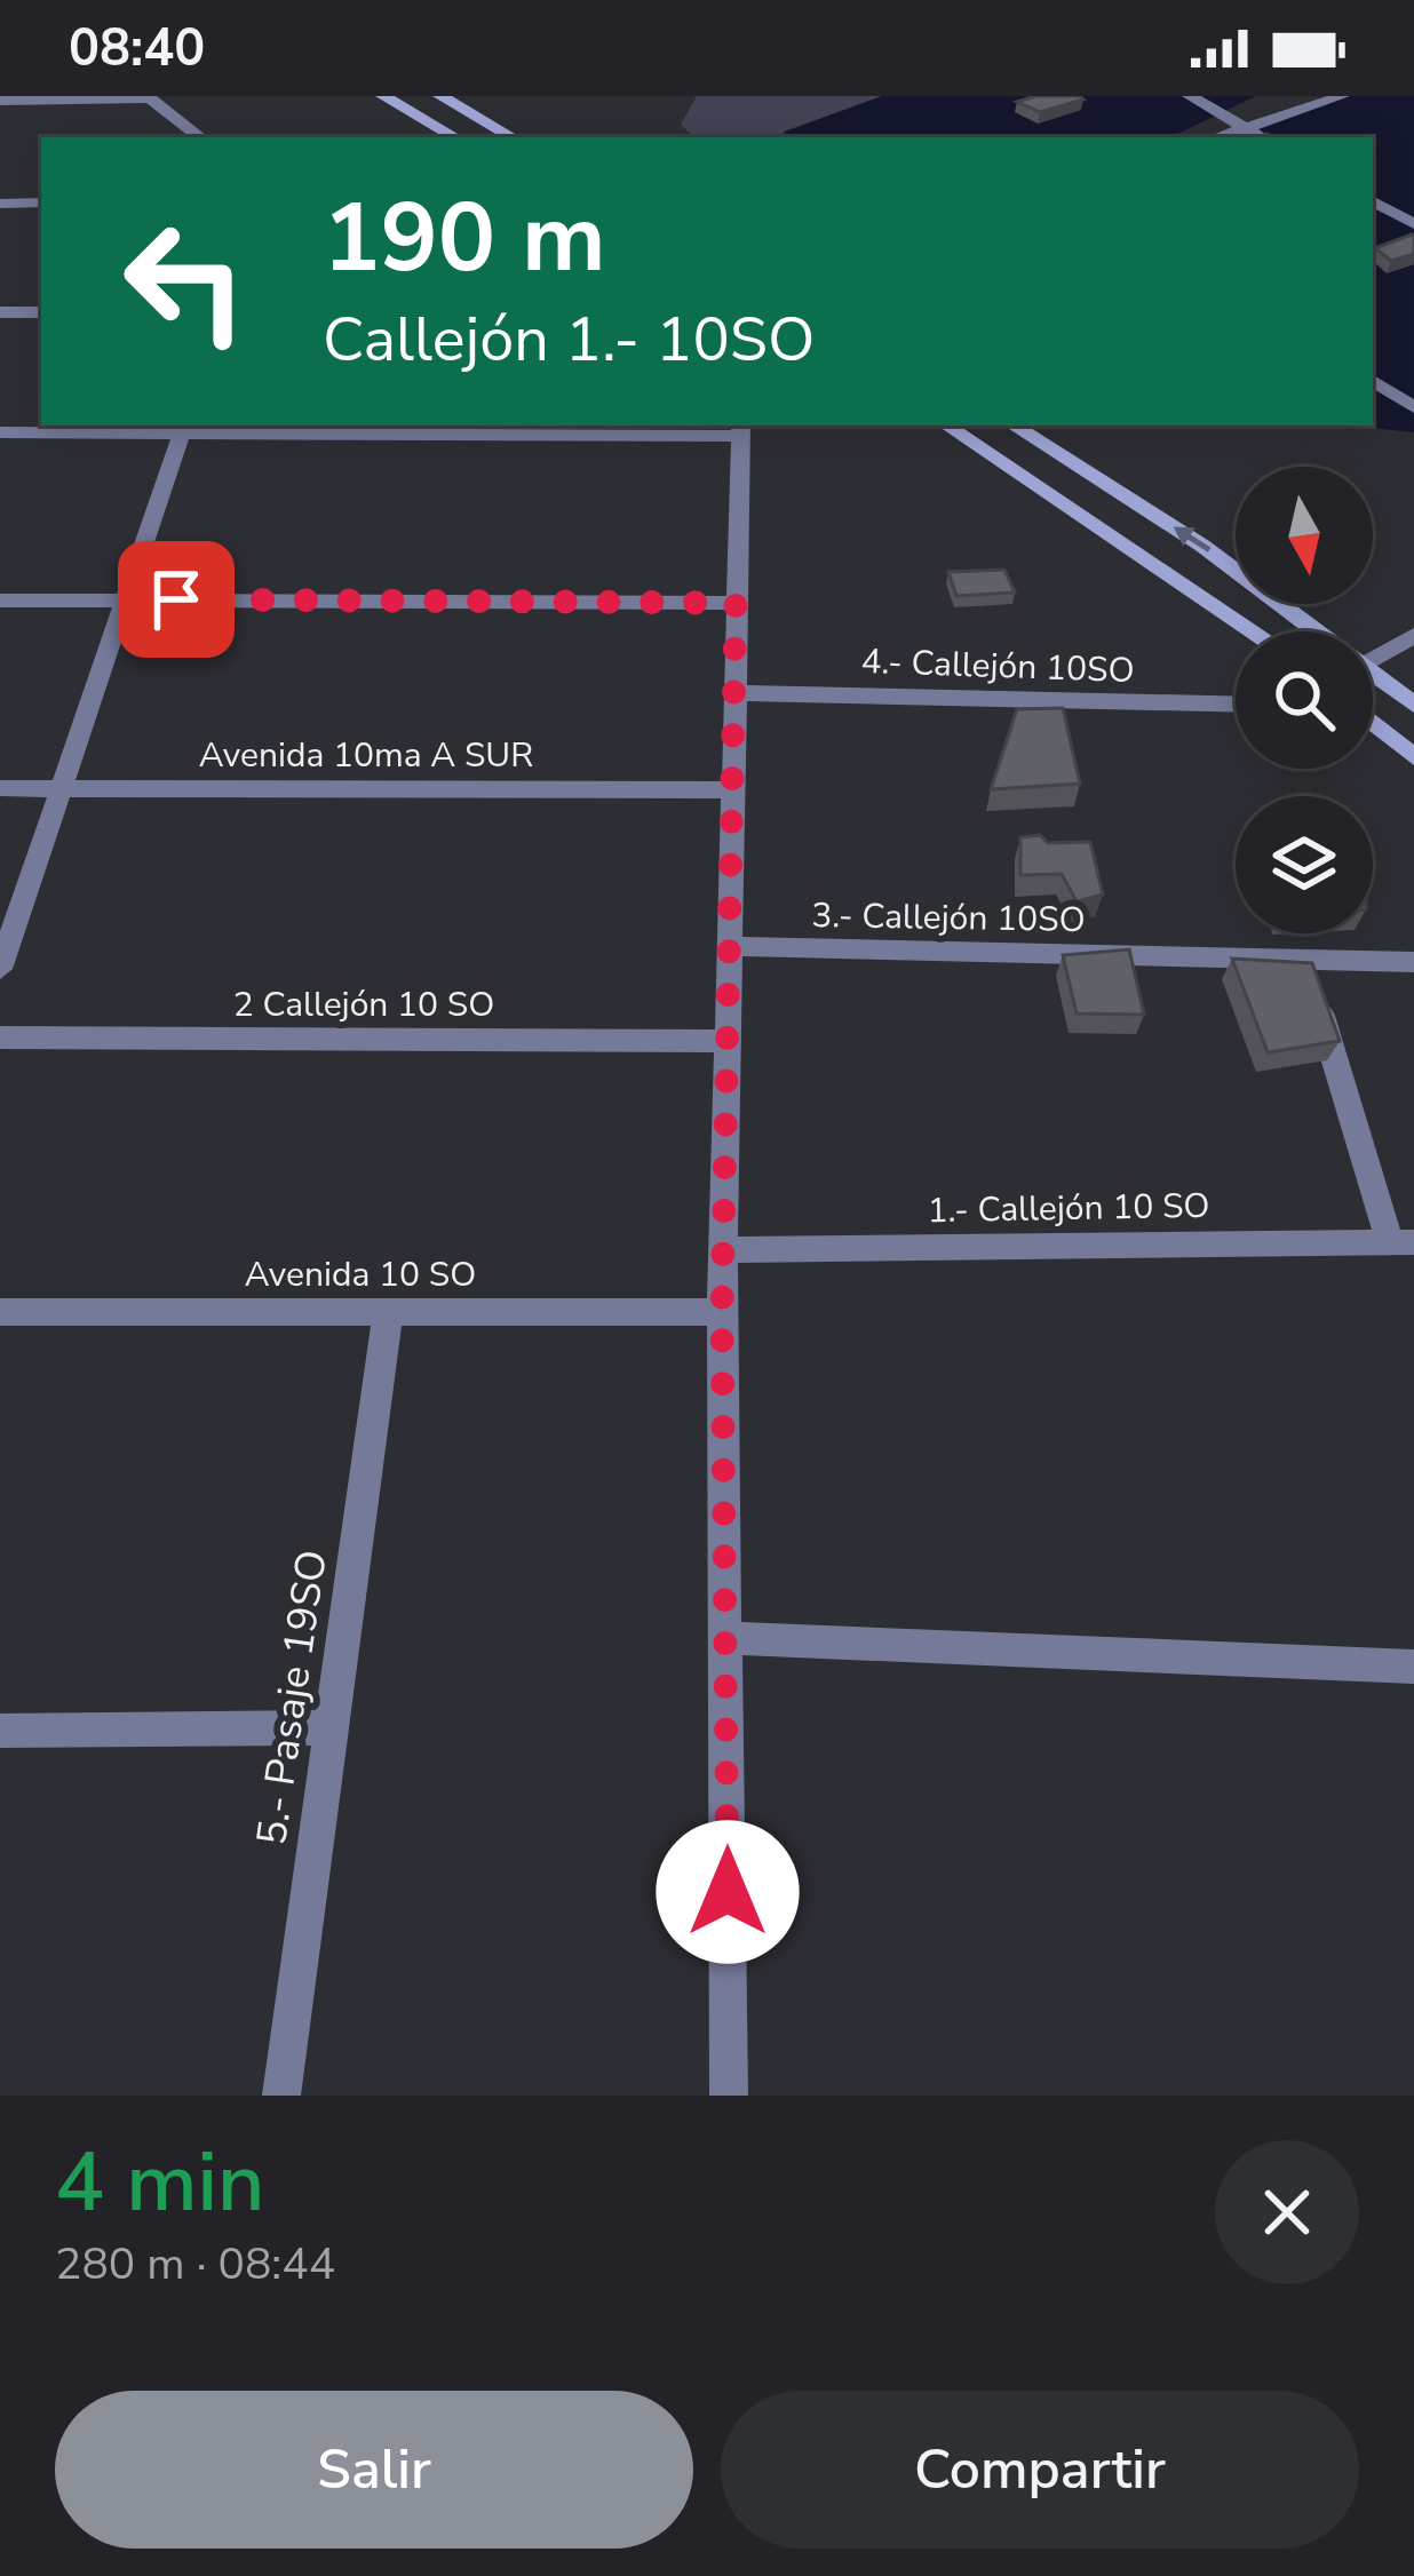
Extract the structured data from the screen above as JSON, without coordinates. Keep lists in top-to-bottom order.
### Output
{
  "streets": {
    "street": [
      "4.- Callejón 10SO",
      "Avenida 10ma A SUR",
      "3.- Callejón 10SO",
      "2 Callejón 10 SO",
      "1.- Callejón 10 SO",
      "Avenida 10 SO",
      "5.- Pasaje 19SO"
    ]
  },
  "crossings": [
    ["Avenida 10 SO", "5.- Pasaje 19SO"]
  ],
  "north": "bottom",
  "page": {
    "status": "08:40",
    "turn": ["190 m", "Callejón 1.- 10SO"],
    "heading": ["4 min", "280 m · 08:44"],
    "buttons": ["Salir", "Compartir"]
  }
}
